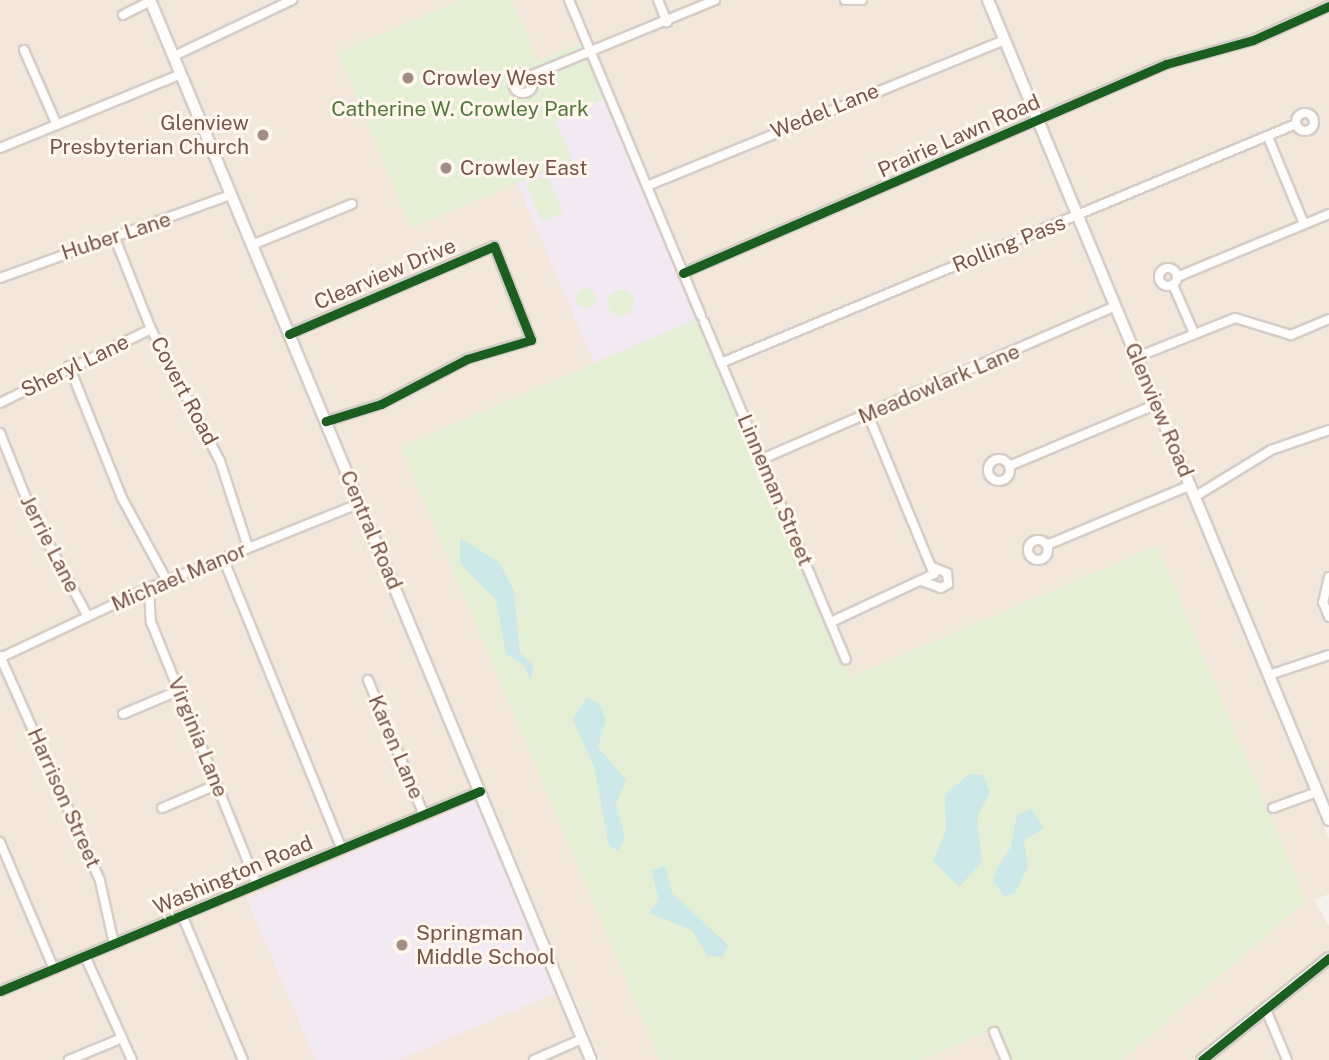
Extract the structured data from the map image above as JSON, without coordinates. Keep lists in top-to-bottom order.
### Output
{
  "streets": {
    "main road": ["Glenview Road", "Central Road"],
    "street": [
      "Wedel Lane",
      "Prairie Lawn Road",
      "Huber Lane",
      "Rolling Pass",
      "Clearview Drive",
      "Sheryl Lane",
      "Meadowlark Lane",
      "Covert Road",
      "Linneman Street",
      "Jerrie Lane",
      "Michael Manor",
      "Virginia Lane",
      "Karen Lane",
      "Harrison Street",
      "Washington Road"
    ]
  },
  "crossings": [
    ["Wedel Lane", "Glenview Road"],
    ["Wedel Lane", "Linneman Street"],
    ["Prairie Lawn Road", "Glenview Road"],
    ["Prairie Lawn Road", "Linneman Street"],
    ["Huber Lane", "Covert Road"],
    ["Huber Lane", "Central Road"],
    ["Rolling Pass", "Glenview Road"],
    ["Rolling Pass", "Linneman Street"],
    ["Clearview Drive", "Central Road"],
    ["Sheryl Lane", "Covert Road"],
    ["Meadowlark Lane", "Glenview Road"],
    ["Meadowlark Lane", "Linneman Street"],
    ["Covert Road", "Michael Manor"],
    ["Central Road", "Michael Manor"],
    ["Central Road", "Washington Road"],
    ["Jerrie Lane", "Michael Manor"],
    ["Michael Manor", "Virginia Lane"],
    ["Michael Manor", "Harrison Street"],
    ["Virginia Lane", "Washington Road"],
    ["Karen Lane", "Washington Road"],
    ["Harrison Street", "Washington Road"]
  ],
  "parks": ["Catherine W. Crowley Park"],
  "places": [
    "Crowley West",
    "Glenview Presbyterian Church",
    "Crowley East",
    "Springman Middle School"
  ]
}
